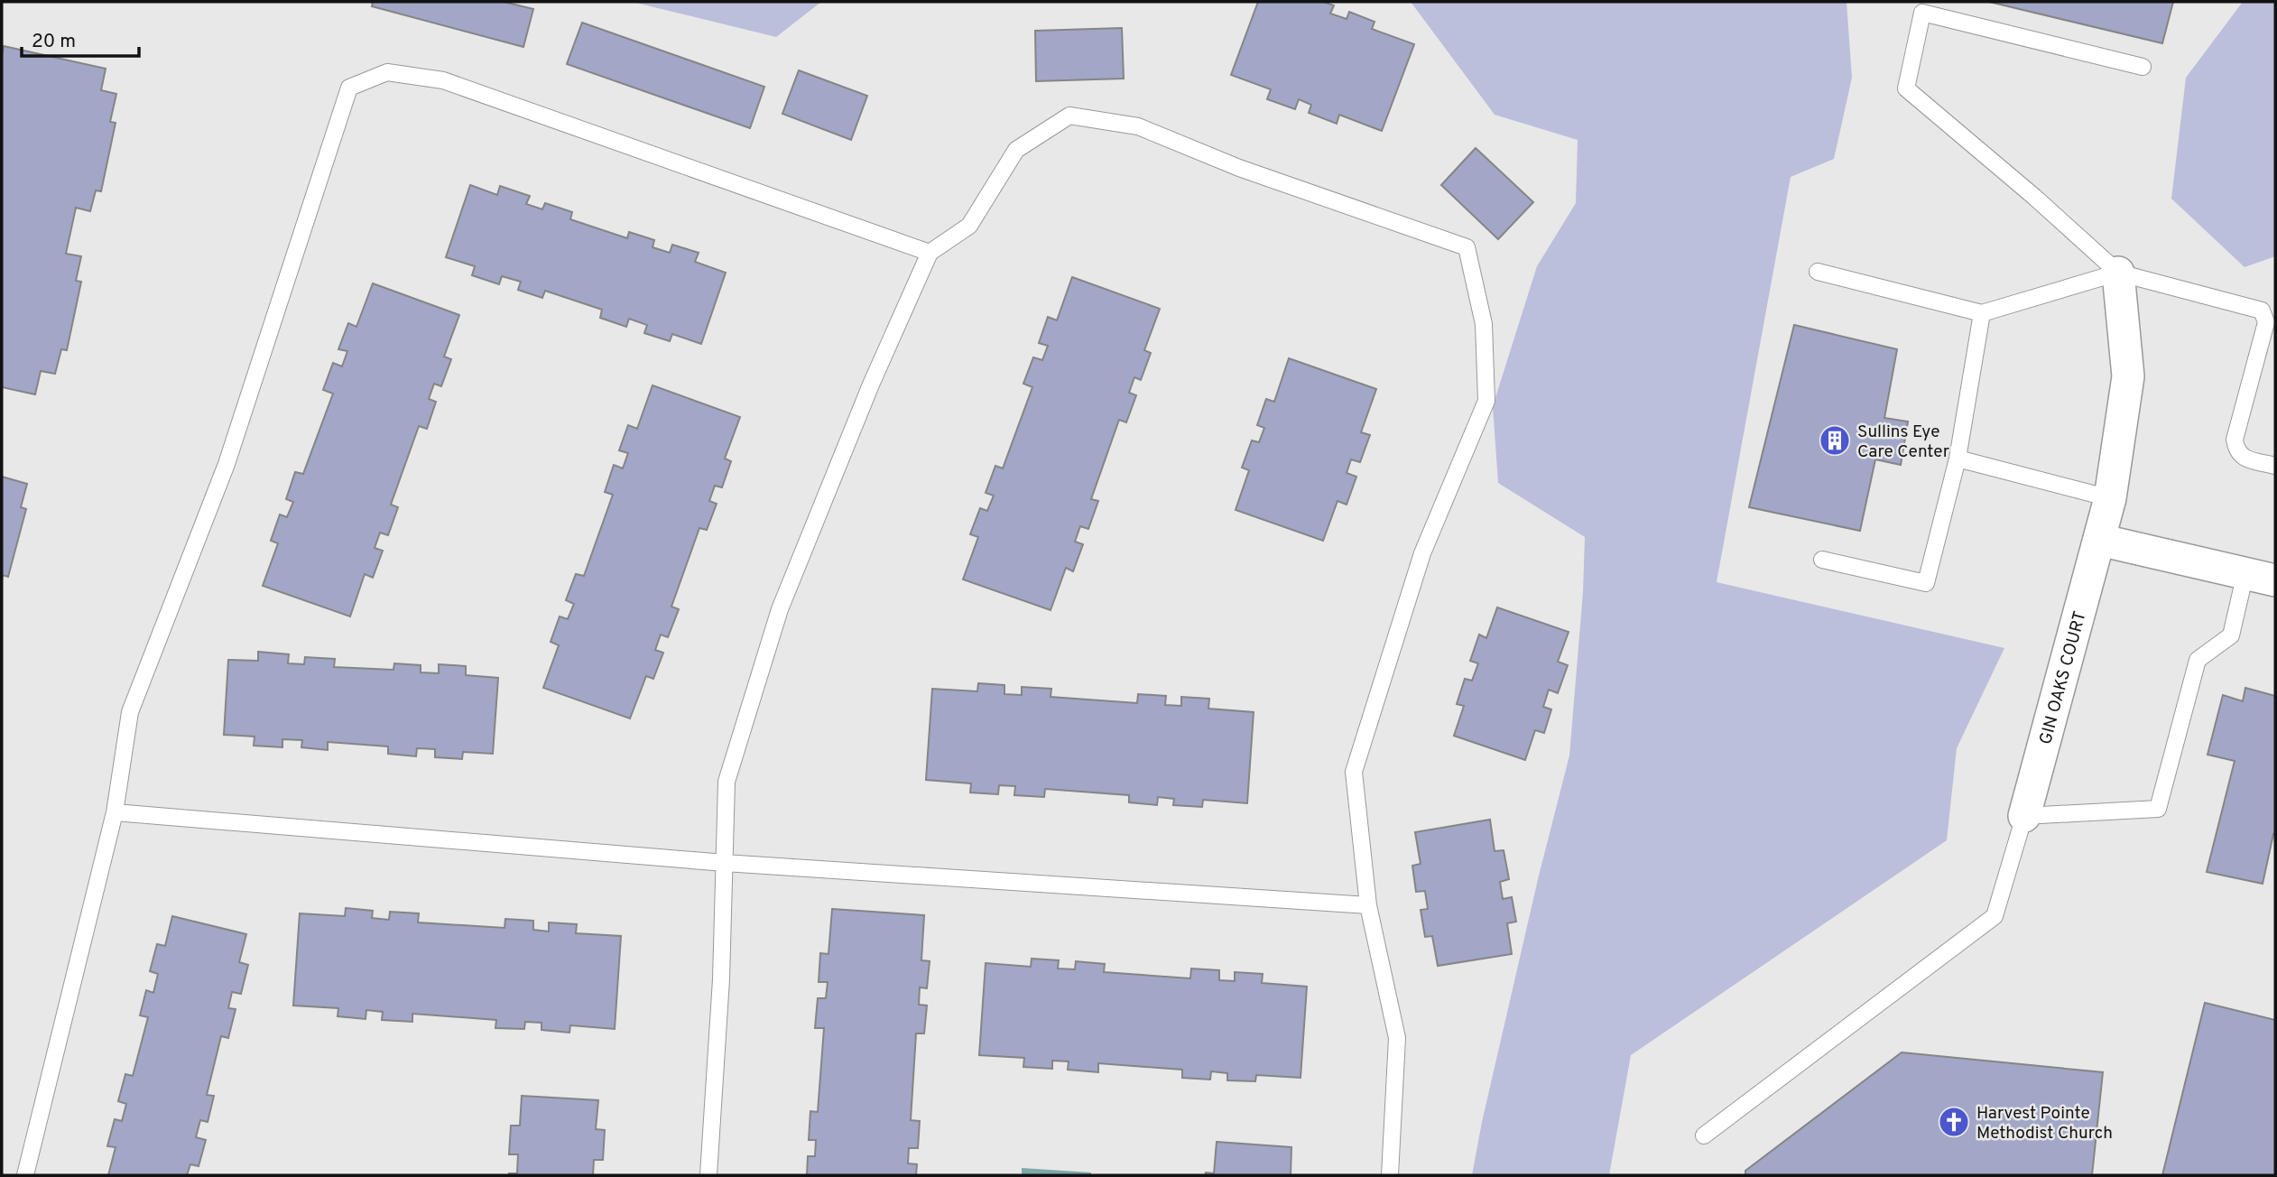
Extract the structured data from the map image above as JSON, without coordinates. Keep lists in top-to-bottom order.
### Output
{
  "streets": {
    "street": ["GIN OAKS COURT"]
  },
  "places": {
    "building": ["Sullins Eye Care Center"],
    "church": ["Harvest Pointe Methodist Church"]
  },
  "scale_bar": "20 m"
}
